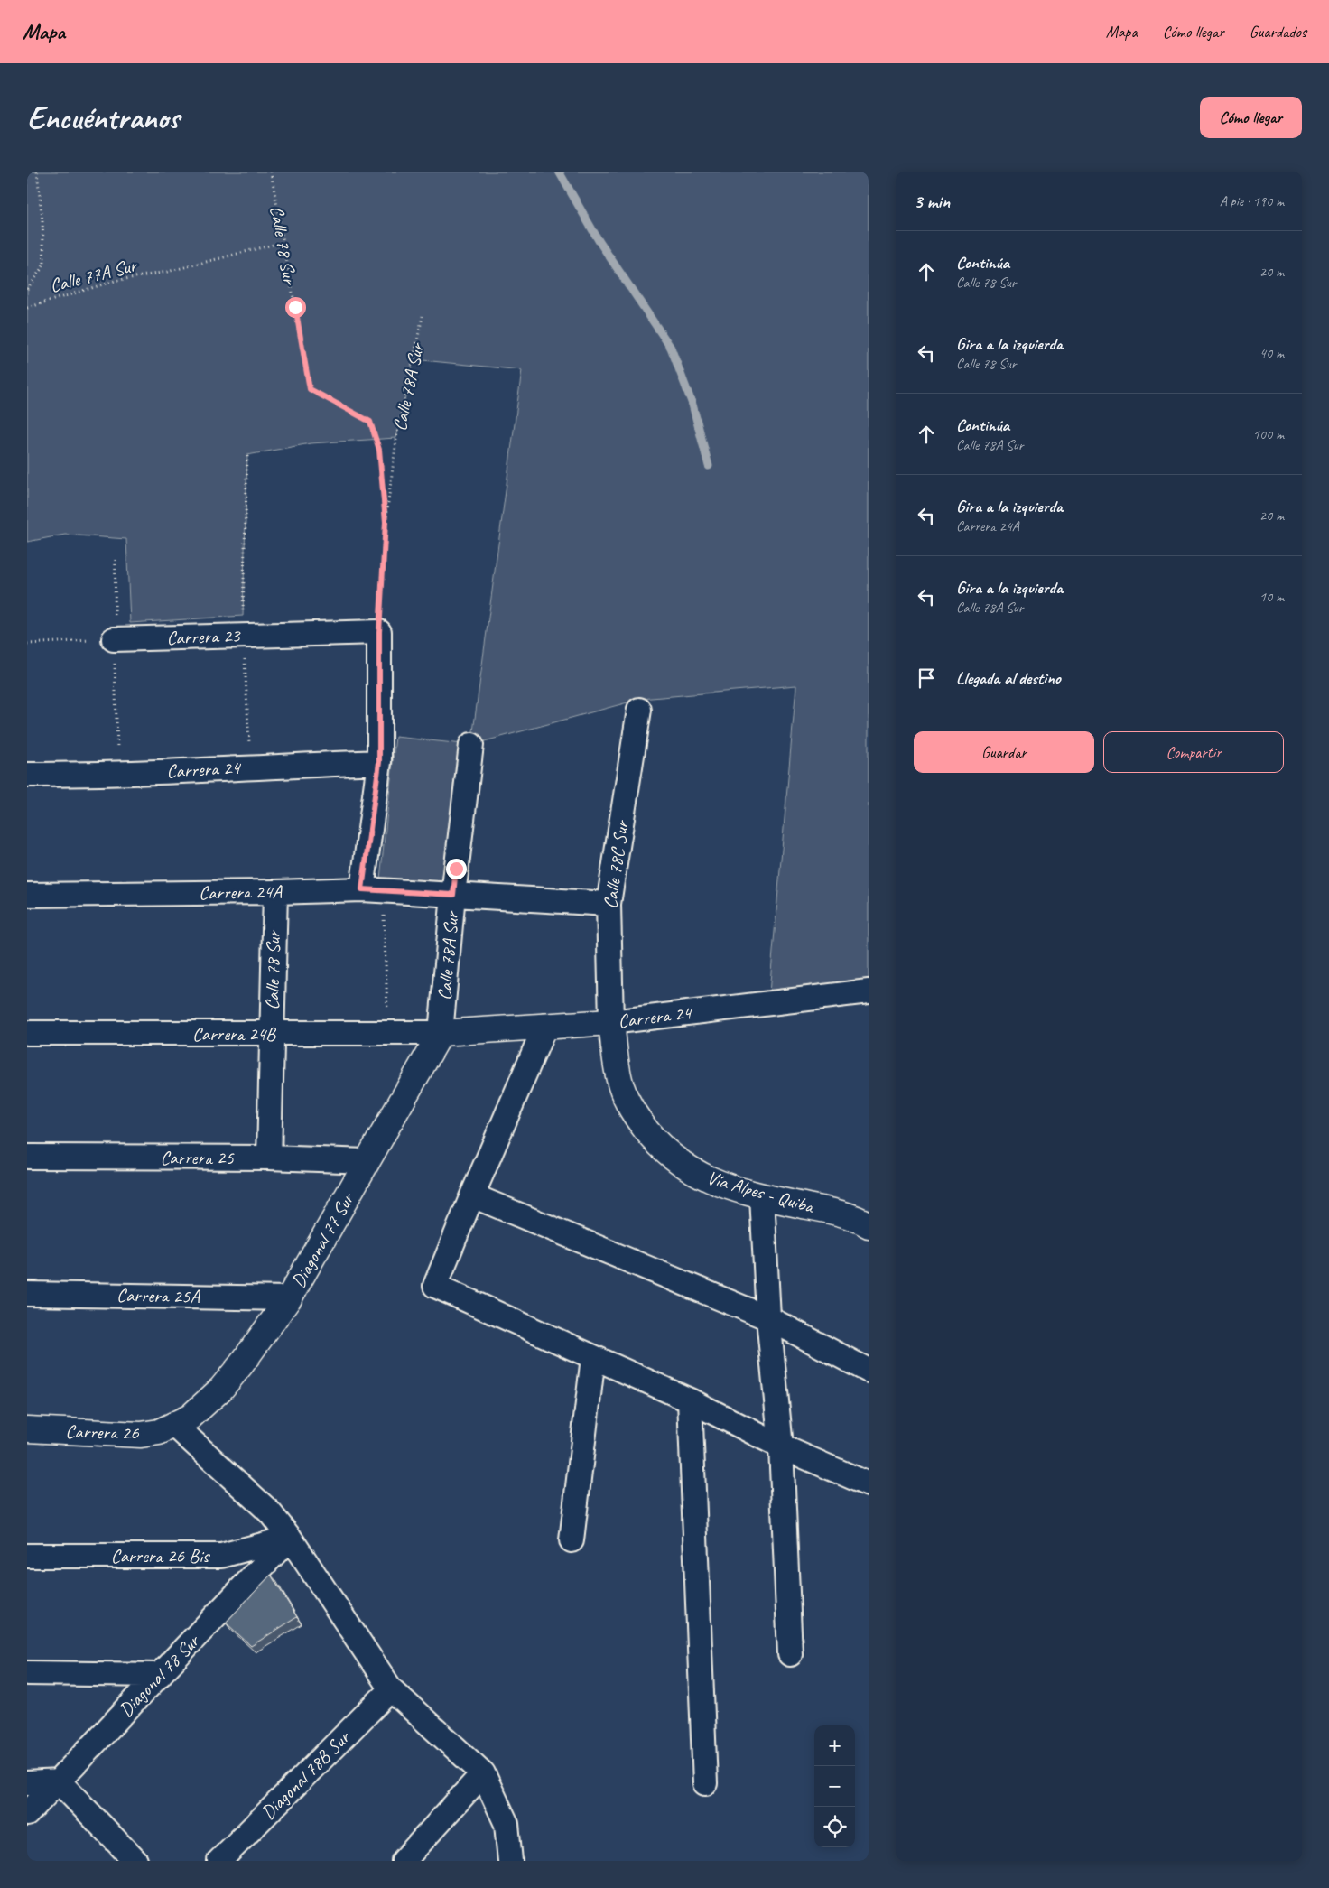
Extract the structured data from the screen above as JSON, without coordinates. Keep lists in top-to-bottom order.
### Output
{
  "streets": {
    "street": [
      "Calle 78 Sur",
      "Calle 78A Sur",
      "Carrera 23",
      "Carrera 24",
      "Calle 78C Sur",
      "Carrera 24A",
      "Carrera 24B",
      "Carrera 25",
      "Vía Alpes - Quiba",
      "Diagonal 77 Sur",
      "Carrera 25A",
      "Carrera 26",
      "Carrera 26 Bis",
      "Diagonal 78 Sur",
      "Diagonal 78B Sur"
    ],
    "path": ["Calle 77A Sur"]
  },
  "crossings": [
    ["Calle 78 Sur", "Calle 77A Sur"],
    ["Calle 78 Sur", "Calle 78A Sur"],
    ["Calle 78 Sur", "Carrera 24A"],
    ["Calle 78 Sur", "Carrera 24B"],
    ["Calle 78 Sur", "Carrera 25"],
    ["Calle 78A Sur", "Carrera 23"],
    ["Calle 78A Sur", "Carrera 24"],
    ["Calle 78A Sur", "Carrera 24A"],
    ["Calle 78A Sur", "Carrera 24B"],
    ["Calle 78A Sur", "Diagonal 77 Sur"],
    ["Carrera 24", "Calle 78C Sur"],
    ["Carrera 24", "Carrera 24B"],
    ["Carrera 24", "Vía Alpes - Quiba"],
    ["Carrera 24", "Diagonal 77 Sur"],
    ["Calle 78C Sur", "Carrera 24A"],
    ["Calle 78C Sur", "Vía Alpes - Quiba"],
    ["Carrera 24B", "Diagonal 77 Sur"],
    ["Carrera 25", "Diagonal 77 Sur"],
    ["Diagonal 77 Sur", "Carrera 25A"],
    ["Diagonal 77 Sur", "Carrera 26"],
    ["Carrera 26 Bis", "Diagonal 78 Sur"]
  ],
  "page": {
    "header": "Mapa",
    "nav": ["Mapa", "Cómo llegar", "Guardados"],
    "buttons": [
      "Cómo llegar",
      ["Guardar", "Compartir"]
    ],
    "title": "Encuéntranos",
    "heading": ["3 min", "A pie · 190 m"],
    "list": [
      ["Continúa", "Calle 78 Sur", "20 m"],
      ["Gira a la izquierda", "Calle 78 Sur", "40 m"],
      ["Continúa", "Calle 78A Sur", "100 m"],
      ["Gira a la izquierda", "Carrera 24A", "20 m"],
      ["Gira a la izquierda", "Calle 78A Sur", "10 m"],
      "Llegada al destino"
    ],
    "map_buttons": ["+", "−"]
  }
}
